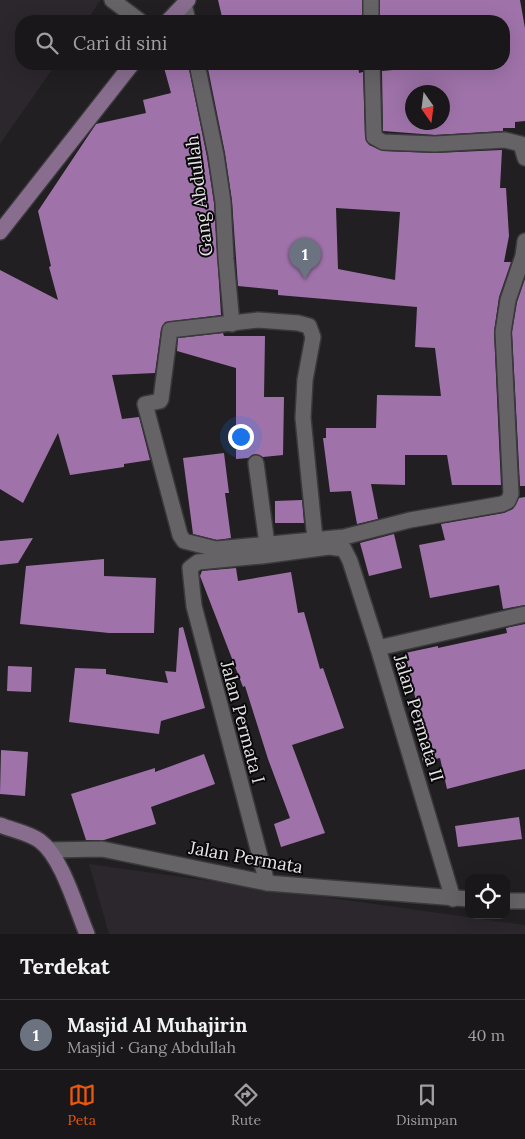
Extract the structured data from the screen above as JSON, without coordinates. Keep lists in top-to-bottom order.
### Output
{
  "streets": {
    "street": [
      "Gang Abdullah",
      "Jalan Permata II",
      "Jalan Permata I",
      "Jalan Permata"
    ]
  },
  "crossings": [
    ["Jalan Permata II", "Jalan Permata I"],
    ["Jalan Permata II", "Jalan Permata"],
    ["Jalan Permata I", "Jalan Permata"]
  ],
  "north": "bottom",
  "page": {
    "search": "Cari di sini",
    "pins": "1",
    "heading": "Terdekat",
    "list": [
      {
        "mark": "1",
        "name": "Masjid Al Muhajirin",
        "note": "Masjid · Gang Abdullah",
        "value": "40 m"
      }
    ],
    "nav": ["Peta", "Rute", "Disimpan"]
  }
}
